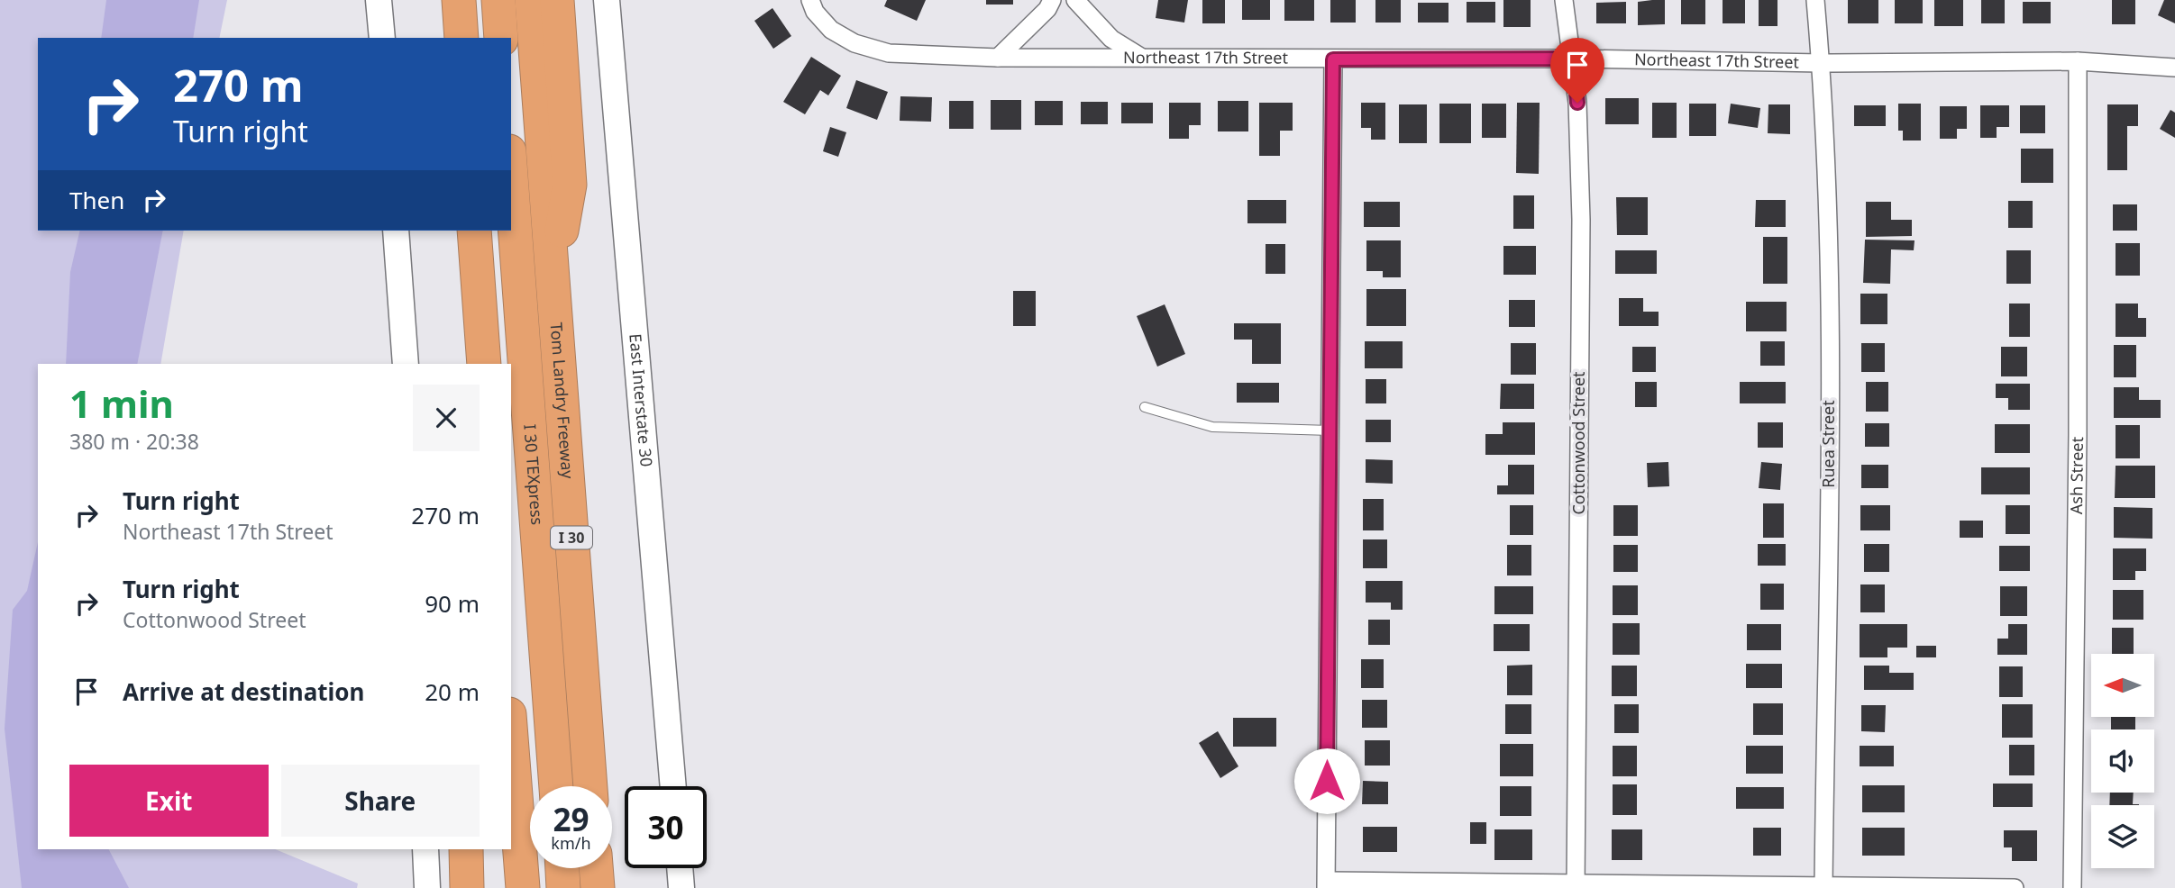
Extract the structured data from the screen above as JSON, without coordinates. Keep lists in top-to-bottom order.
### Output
{
  "streets": {
    "highway": ["Tom Landry Freeway", "I 30 TEXpress", "I 30"],
    "main road": ["East Interstate 30"],
    "street": [
      "Northeast 17th Street",
      "Cottonwood Street",
      "Ruea Street",
      "Ash Street"
    ]
  },
  "crossings": [
    ["Northeast 17th Street", "Cottonwood Street"],
    ["Northeast 17th Street", "Ruea Street"],
    ["Northeast 17th Street", "Ash Street"]
  ],
  "north": "left",
  "page": {
    "turn": ["270 m", "Turn right"],
    "then": "Then",
    "heading": ["1 min", "380 m · 20:38"],
    "list": [
      {
        "name": "Turn right",
        "note": "Northeast 17th Street",
        "value": "270 m"
      },
      {
        "name": "Turn right",
        "note": "Cottonwood Street",
        "value": "90 m"
      },
      {
        "name": "Arrive at destination",
        "value": "20 m"
      }
    ],
    "buttons": ["Exit", "Share"],
    "speed": "29 km/h",
    "limit": "30"
  }
}
